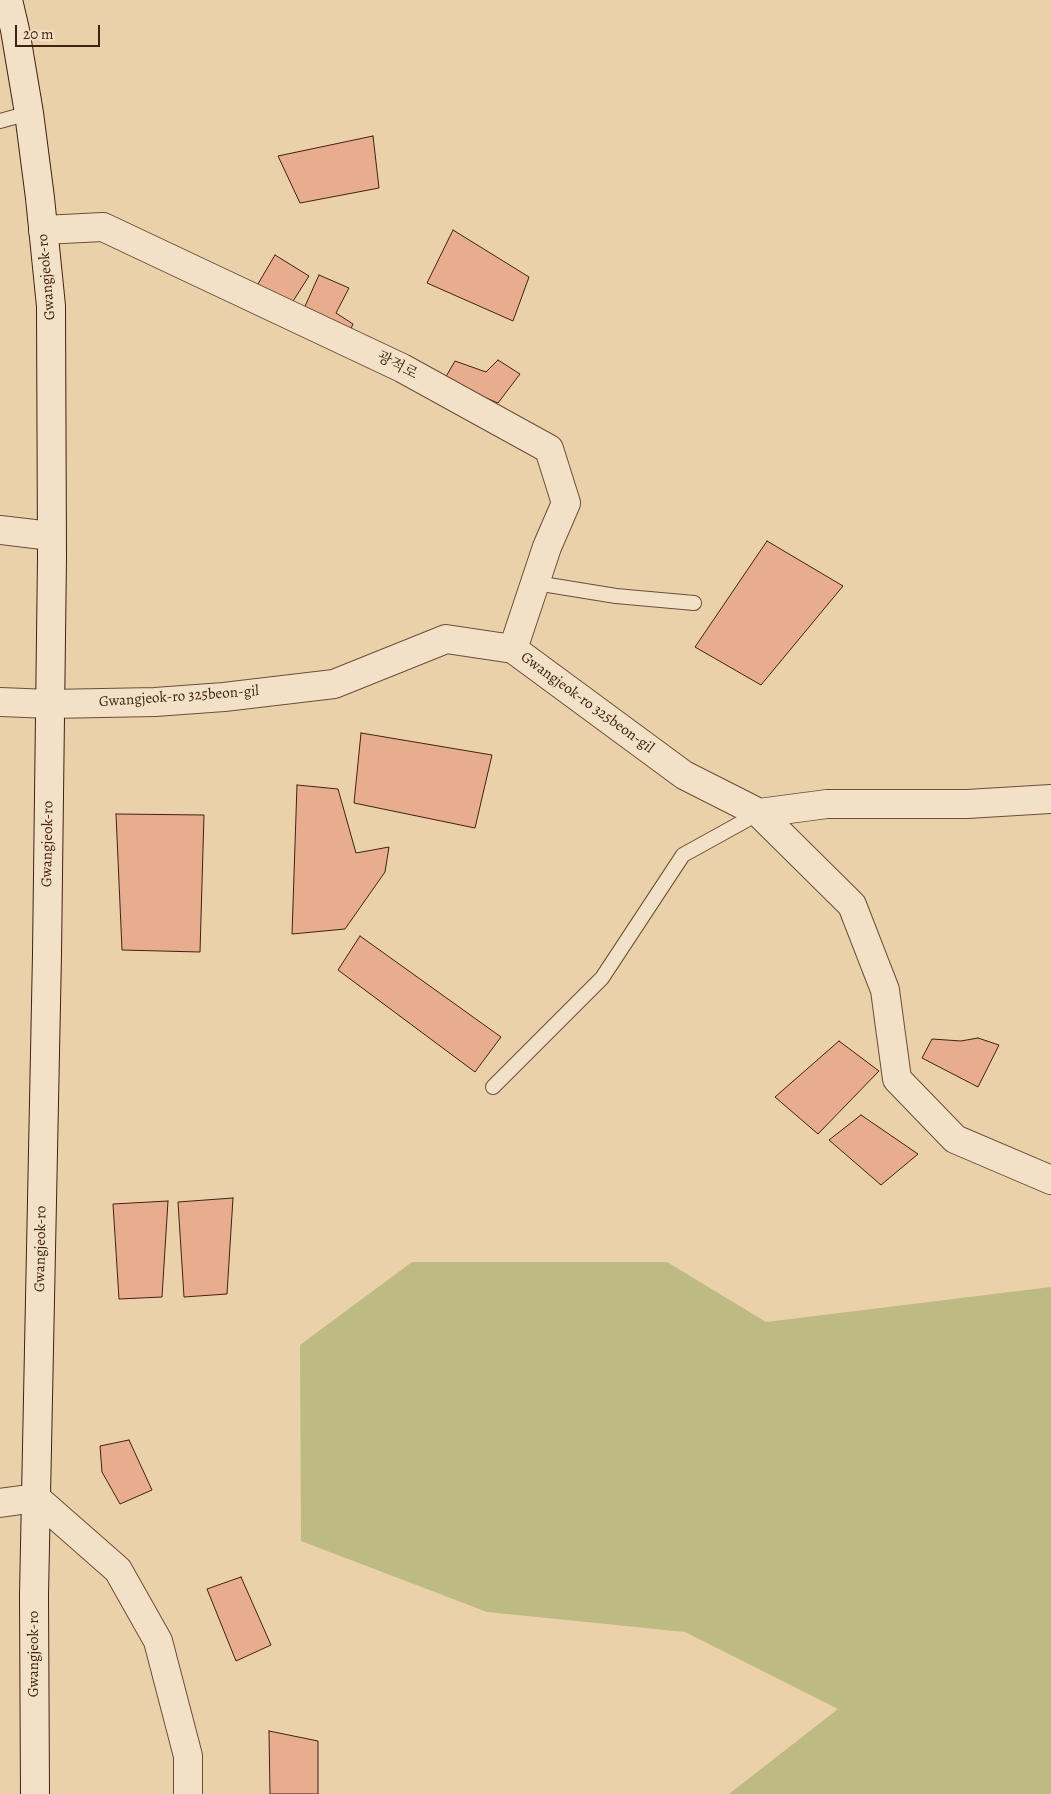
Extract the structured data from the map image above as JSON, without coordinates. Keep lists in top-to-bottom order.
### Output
{
  "streets": {
    "street": ["Gwangjeok-ro", "광적로", "Gwangjeok-ro 325beon-gil"]
  },
  "crossings": [
    ["Gwangjeok-ro", "광적로"],
    ["Gwangjeok-ro", "Gwangjeok-ro 325beon-gil"],
    ["광적로", "Gwangjeok-ro 325beon-gil"]
  ],
  "scale_bar": "20 m"
}
